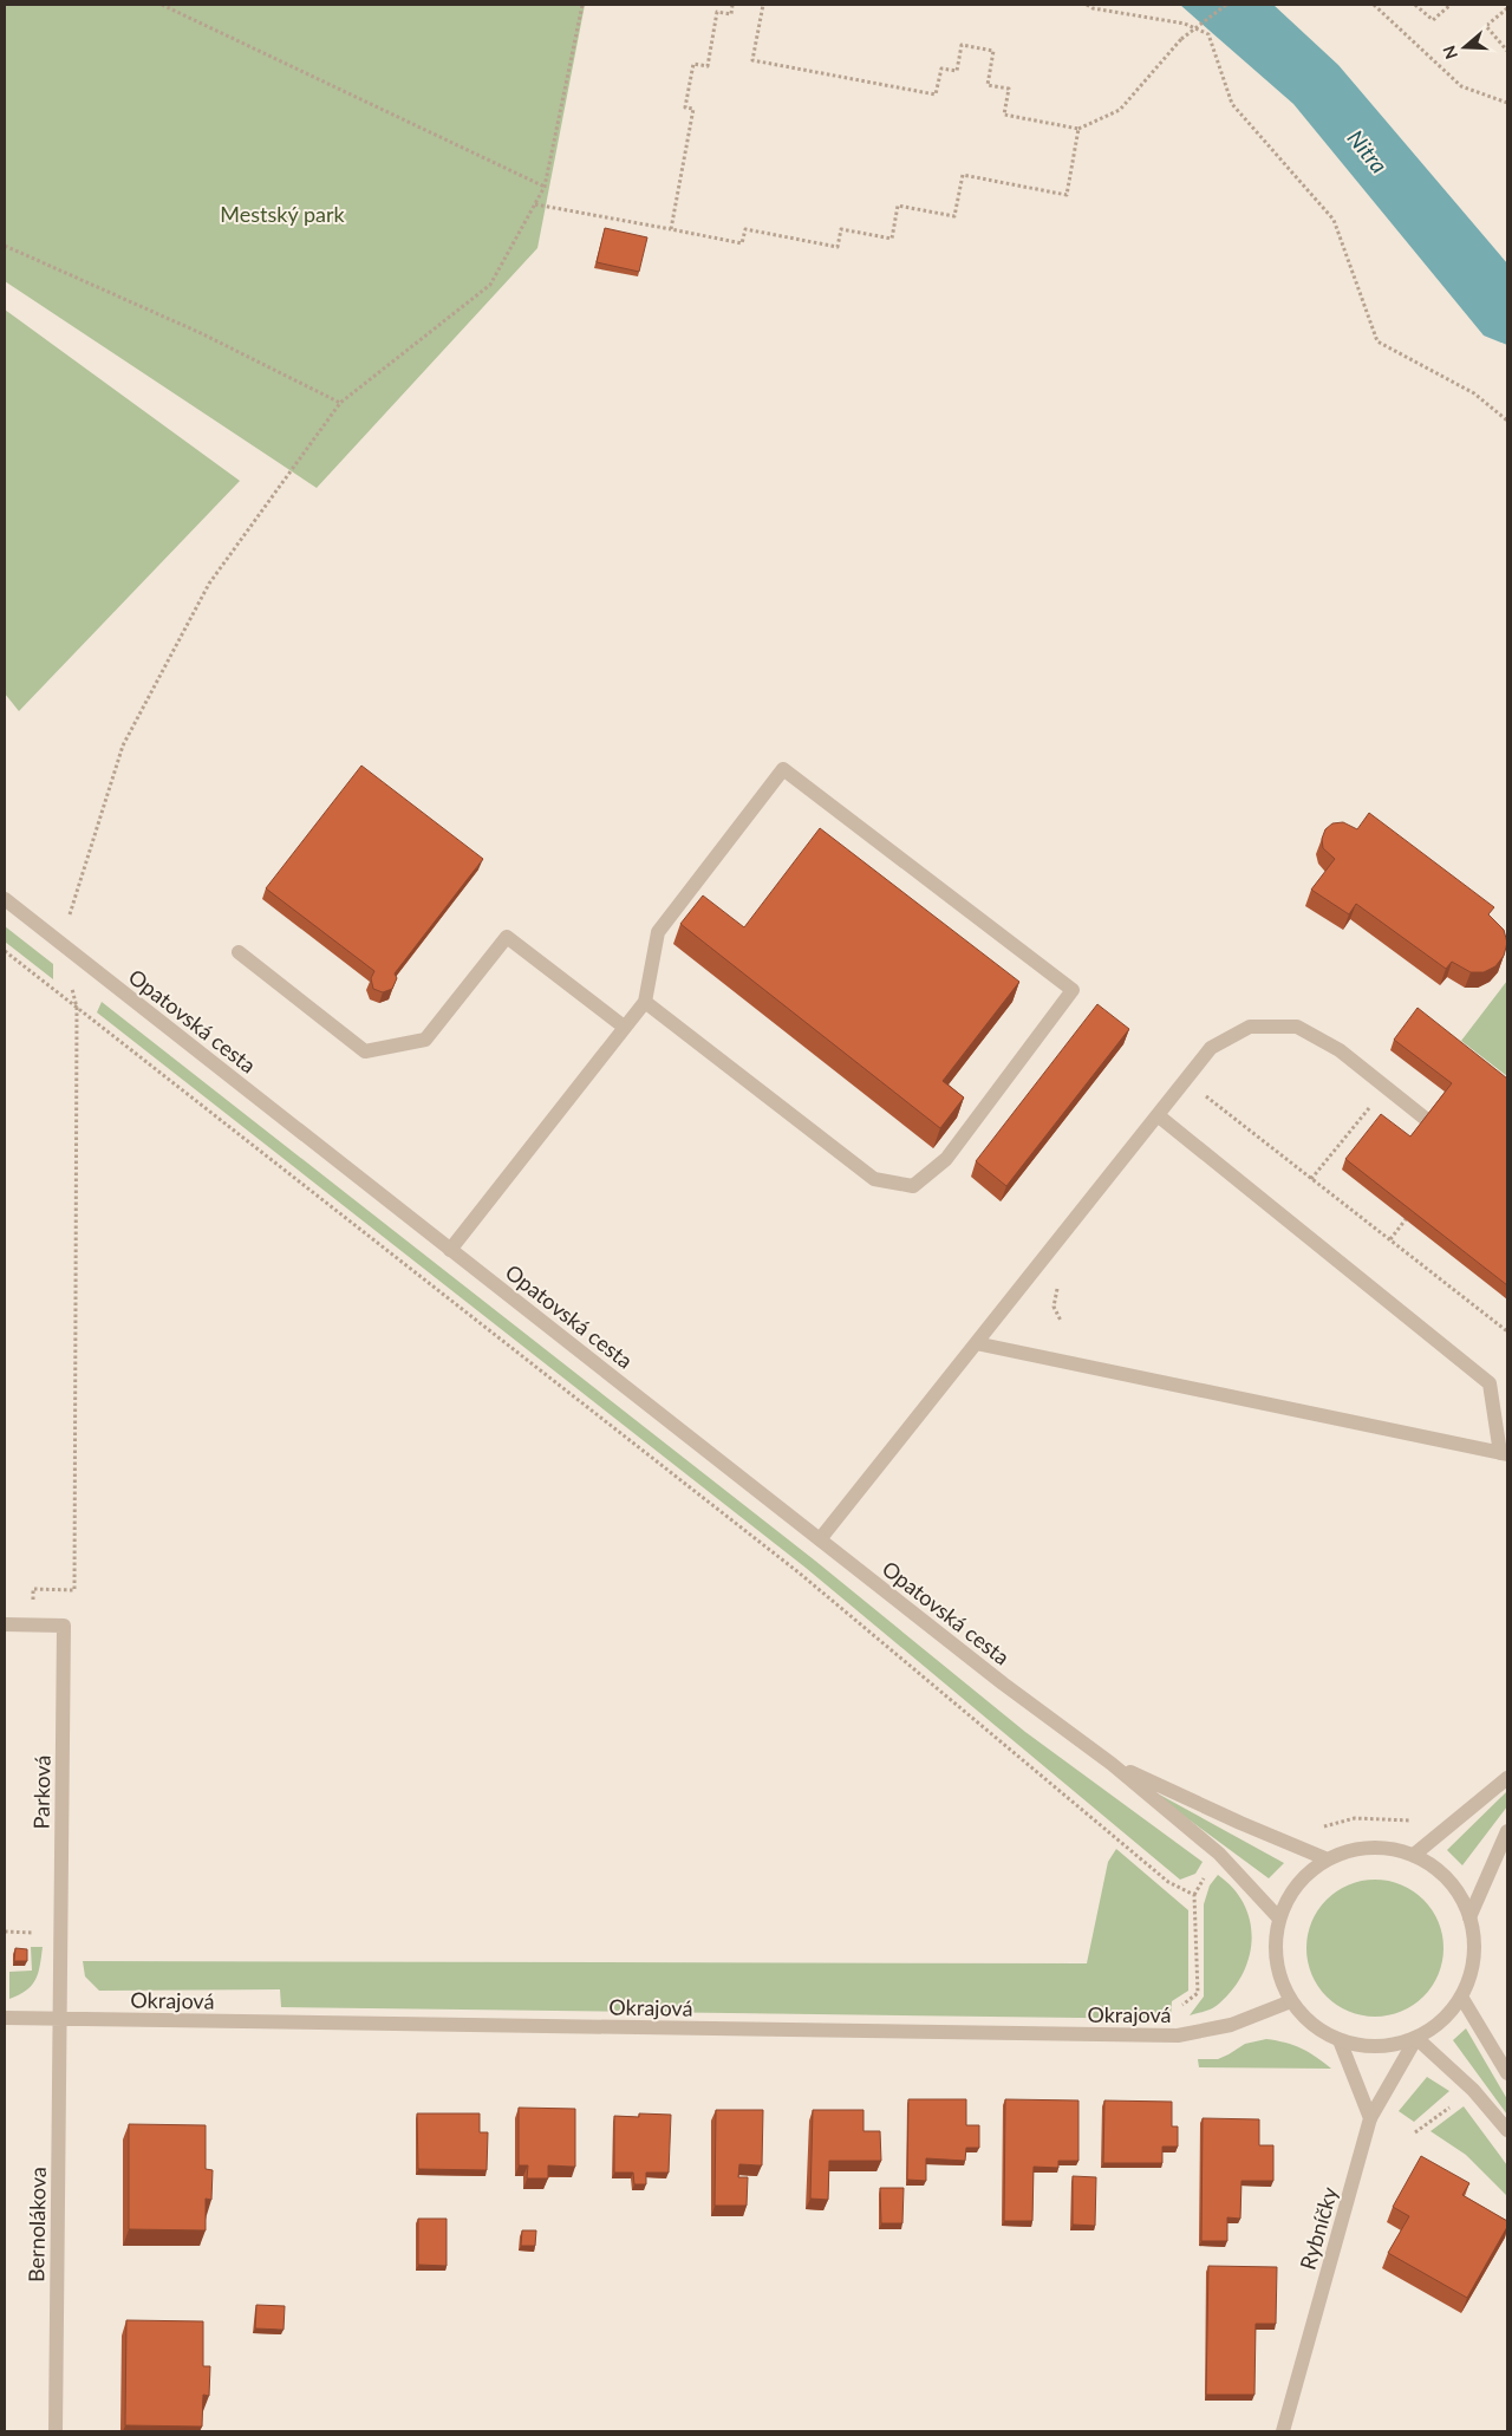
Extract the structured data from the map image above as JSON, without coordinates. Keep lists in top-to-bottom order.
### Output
{
  "streets": {
    "street": [
      "Opatovská cesta",
      "Parková",
      "Okrajová",
      "Bernolákova",
      "Rybníčky"
    ]
  },
  "crossings": [
    ["Opatovská cesta", "Okrajová"],
    ["Opatovská cesta", "Rybníčky"],
    ["Parková", "Okrajová"],
    ["Parková", "Bernolákova"],
    ["Okrajová", "Bernolákova"],
    ["Okrajová", "Rybníčky"]
  ],
  "water": ["Nitra"],
  "parks": ["Mestský park"],
  "north": "left"
}
